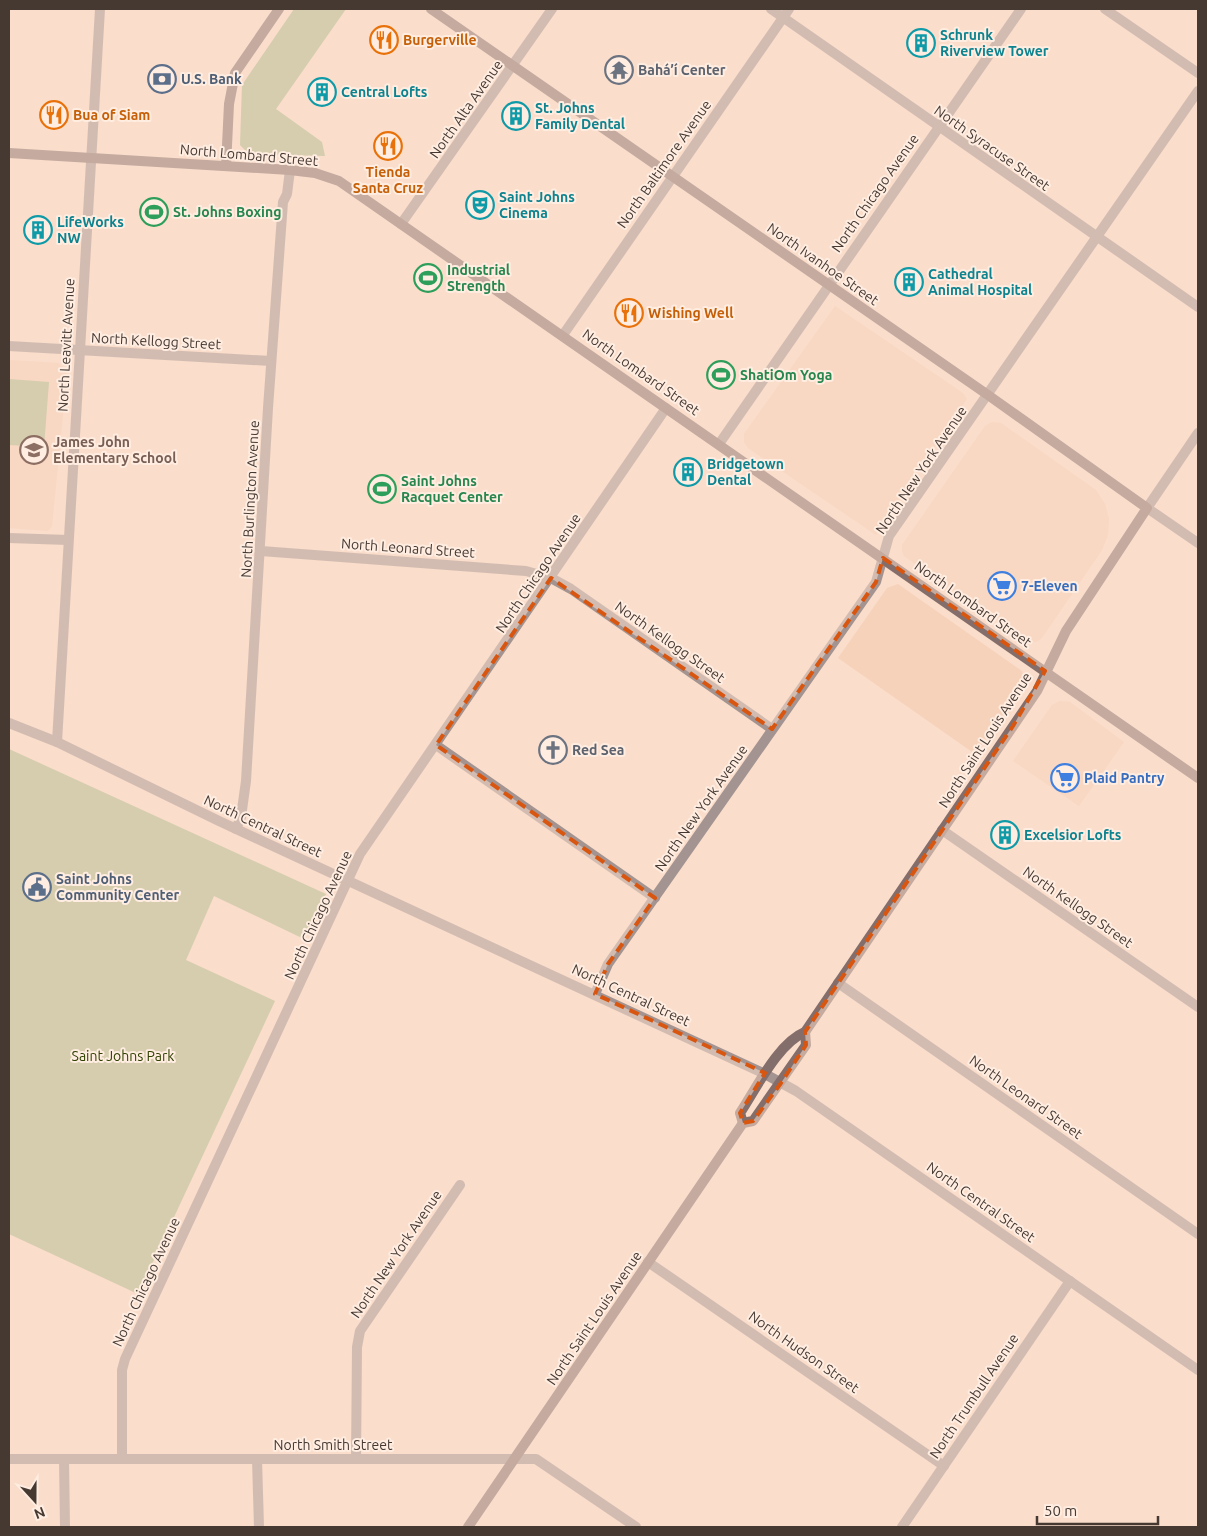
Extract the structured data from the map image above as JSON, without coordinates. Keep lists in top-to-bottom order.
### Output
{
  "streets": {
    "main road": ["North Lombard Street", "North Ivanhoe Street", "North Saint Louis Avenue"],
    "street": [
      "North Alta Avenue",
      "North Syracuse Street",
      "North Baltimore Avenue",
      "North Chicago Avenue",
      "North Kellogg Street",
      "North Leavitt Avenue",
      "North New York Avenue",
      "North Burlington Avenue",
      "North Leonard Street",
      "North Central Street",
      "North Hudson Street",
      "North Trumbull Avenue",
      "North Smith Street"
    ]
  },
  "crossings": [
    ["North Alta Avenue", "North Lombard Street"],
    ["North Alta Avenue", "North Ivanhoe Street"],
    ["North Syracuse Street", "North Baltimore Avenue"],
    ["North Syracuse Street", "North Chicago Avenue"],
    ["North Syracuse Street", "North New York Avenue"],
    ["North Lombard Street", "North Baltimore Avenue"],
    ["North Lombard Street", "North Chicago Avenue"],
    ["North Lombard Street", "North Leavitt Avenue"],
    ["North Lombard Street", "North New York Avenue"],
    ["North Lombard Street", "North Burlington Avenue"],
    ["North Lombard Street", "North Saint Louis Avenue"],
    ["North Baltimore Avenue", "North Ivanhoe Street"],
    ["North Chicago Avenue", "North Ivanhoe Street"],
    ["North Chicago Avenue", "North Kellogg Street"],
    ["North Chicago Avenue", "North Leonard Street"],
    ["North Chicago Avenue", "North Central Street"],
    ["North Chicago Avenue", "North Smith Street"],
    ["North Ivanhoe Street", "North New York Avenue"],
    ["North Ivanhoe Street", "North Saint Louis Avenue"],
    ["North Kellogg Street", "North Leavitt Avenue"],
    ["North Kellogg Street", "North New York Avenue"],
    ["North Kellogg Street", "North Burlington Avenue"],
    ["North Kellogg Street", "North Leonard Street"],
    ["North Kellogg Street", "North Saint Louis Avenue"],
    ["North Leavitt Avenue", "North Central Street"],
    ["North New York Avenue", "North Central Street"],
    ["North New York Avenue", "North Smith Street"],
    ["North Burlington Avenue", "North Leonard Street"],
    ["North Burlington Avenue", "North Central Street"],
    ["North Leonard Street", "North Saint Louis Avenue"],
    ["North Saint Louis Avenue", "North Central Street"],
    ["North Saint Louis Avenue", "North Hudson Street"],
    ["North Saint Louis Avenue", "North Smith Street"],
    ["North Central Street", "North Trumbull Avenue"],
    ["North Hudson Street", "North Trumbull Avenue"]
  ],
  "parks": ["Saint Johns Park"],
  "places": {
    "restaurant": [
      "Burgerville",
      "Bua of Siam",
      "Tienda Santa Cruz",
      "Wishing Well"
    ],
    "building": [
      "Schrunk Riverview Tower",
      "Central Lofts",
      "St. Johns Family Dental",
      "LifeWorks NW",
      "Cathedral Animal Hospital",
      "Bridgetown Dental",
      "Excelsior Lofts"
    ],
    "temple": ["Bahá’í Center"],
    "bank": ["U.S. Bank"],
    "theatre": ["Saint Johns Cinema"],
    "sports": [
      "St. Johns Boxing",
      "Industrial Strength",
      "ShatiOm Yoga",
      "Saint Johns Racquet Center"
    ],
    "school or university": ["James John Elementary School"],
    "supermarket": ["7-Eleven", "Plaid Pantry"],
    "church": ["Red Sea"],
    "public building": ["Saint Johns Community Center"]
  },
  "scale_bar": "50 m",
  "north": "bottom"
}
